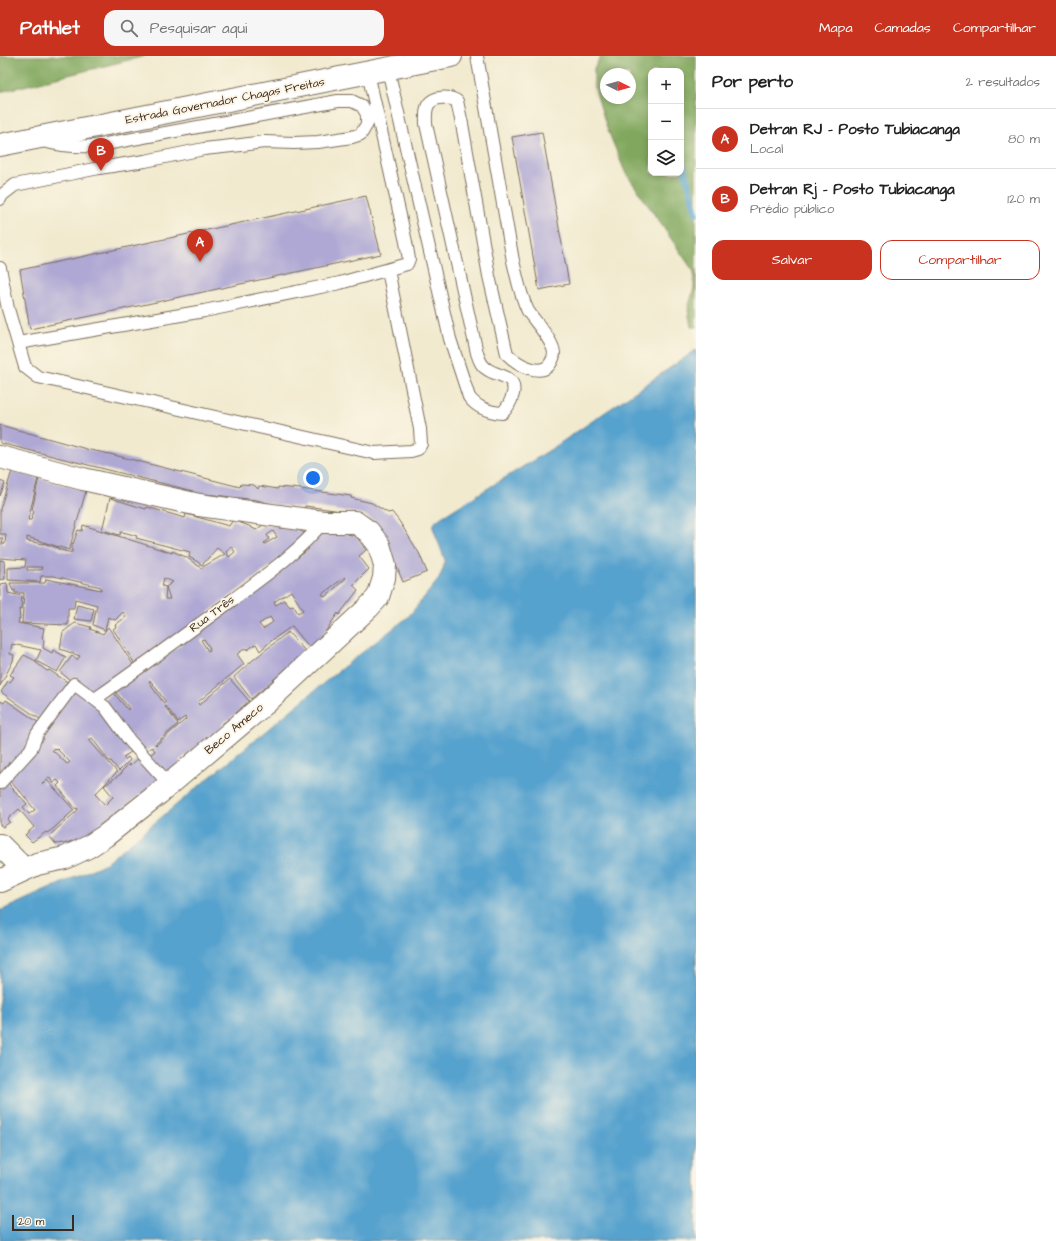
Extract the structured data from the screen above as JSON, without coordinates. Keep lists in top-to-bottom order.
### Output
{
  "streets": {
    "street": ["Estrada Governador Chagas Freitas", "Beco Ameco"],
    "lane": ["Rua Três"]
  },
  "crossings": [
    ["Rua Três", "Beco Ameco"]
  ],
  "scale_bar": "20 m",
  "north": "right",
  "page": {
    "header": "Pathlet",
    "search": "Pesquisar aqui",
    "nav": ["Mapa", "Camadas", "Compartilhar"],
    "heading": ["Por perto", "2 resultados"],
    "map_buttons": ["+", "−"],
    "list": [
      {
        "mark": "A",
        "name": "Detran RJ - Posto Tubiacanga",
        "note": "Local",
        "value": "80 m"
      },
      {
        "mark": "B",
        "name": "Detran Rj - Posto Tubiacanga",
        "note": "Prédio público",
        "value": "120 m"
      }
    ],
    "pins": ["B", "A"],
    "buttons": ["Salvar", "Compartilhar"],
    "scale": "20 m"
  }
}
